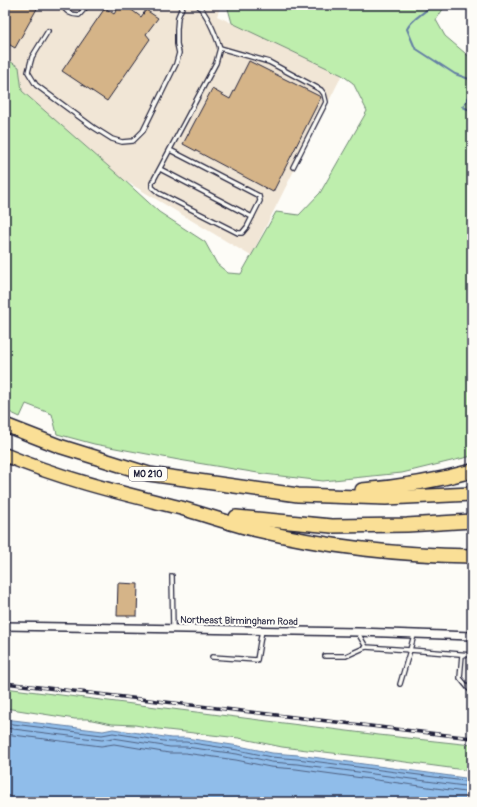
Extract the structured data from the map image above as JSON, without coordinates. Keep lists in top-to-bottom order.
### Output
{
  "streets": {
    "highway": ["MO 210"],
    "street": ["Northeast Birmingham Road"]
  }
}
